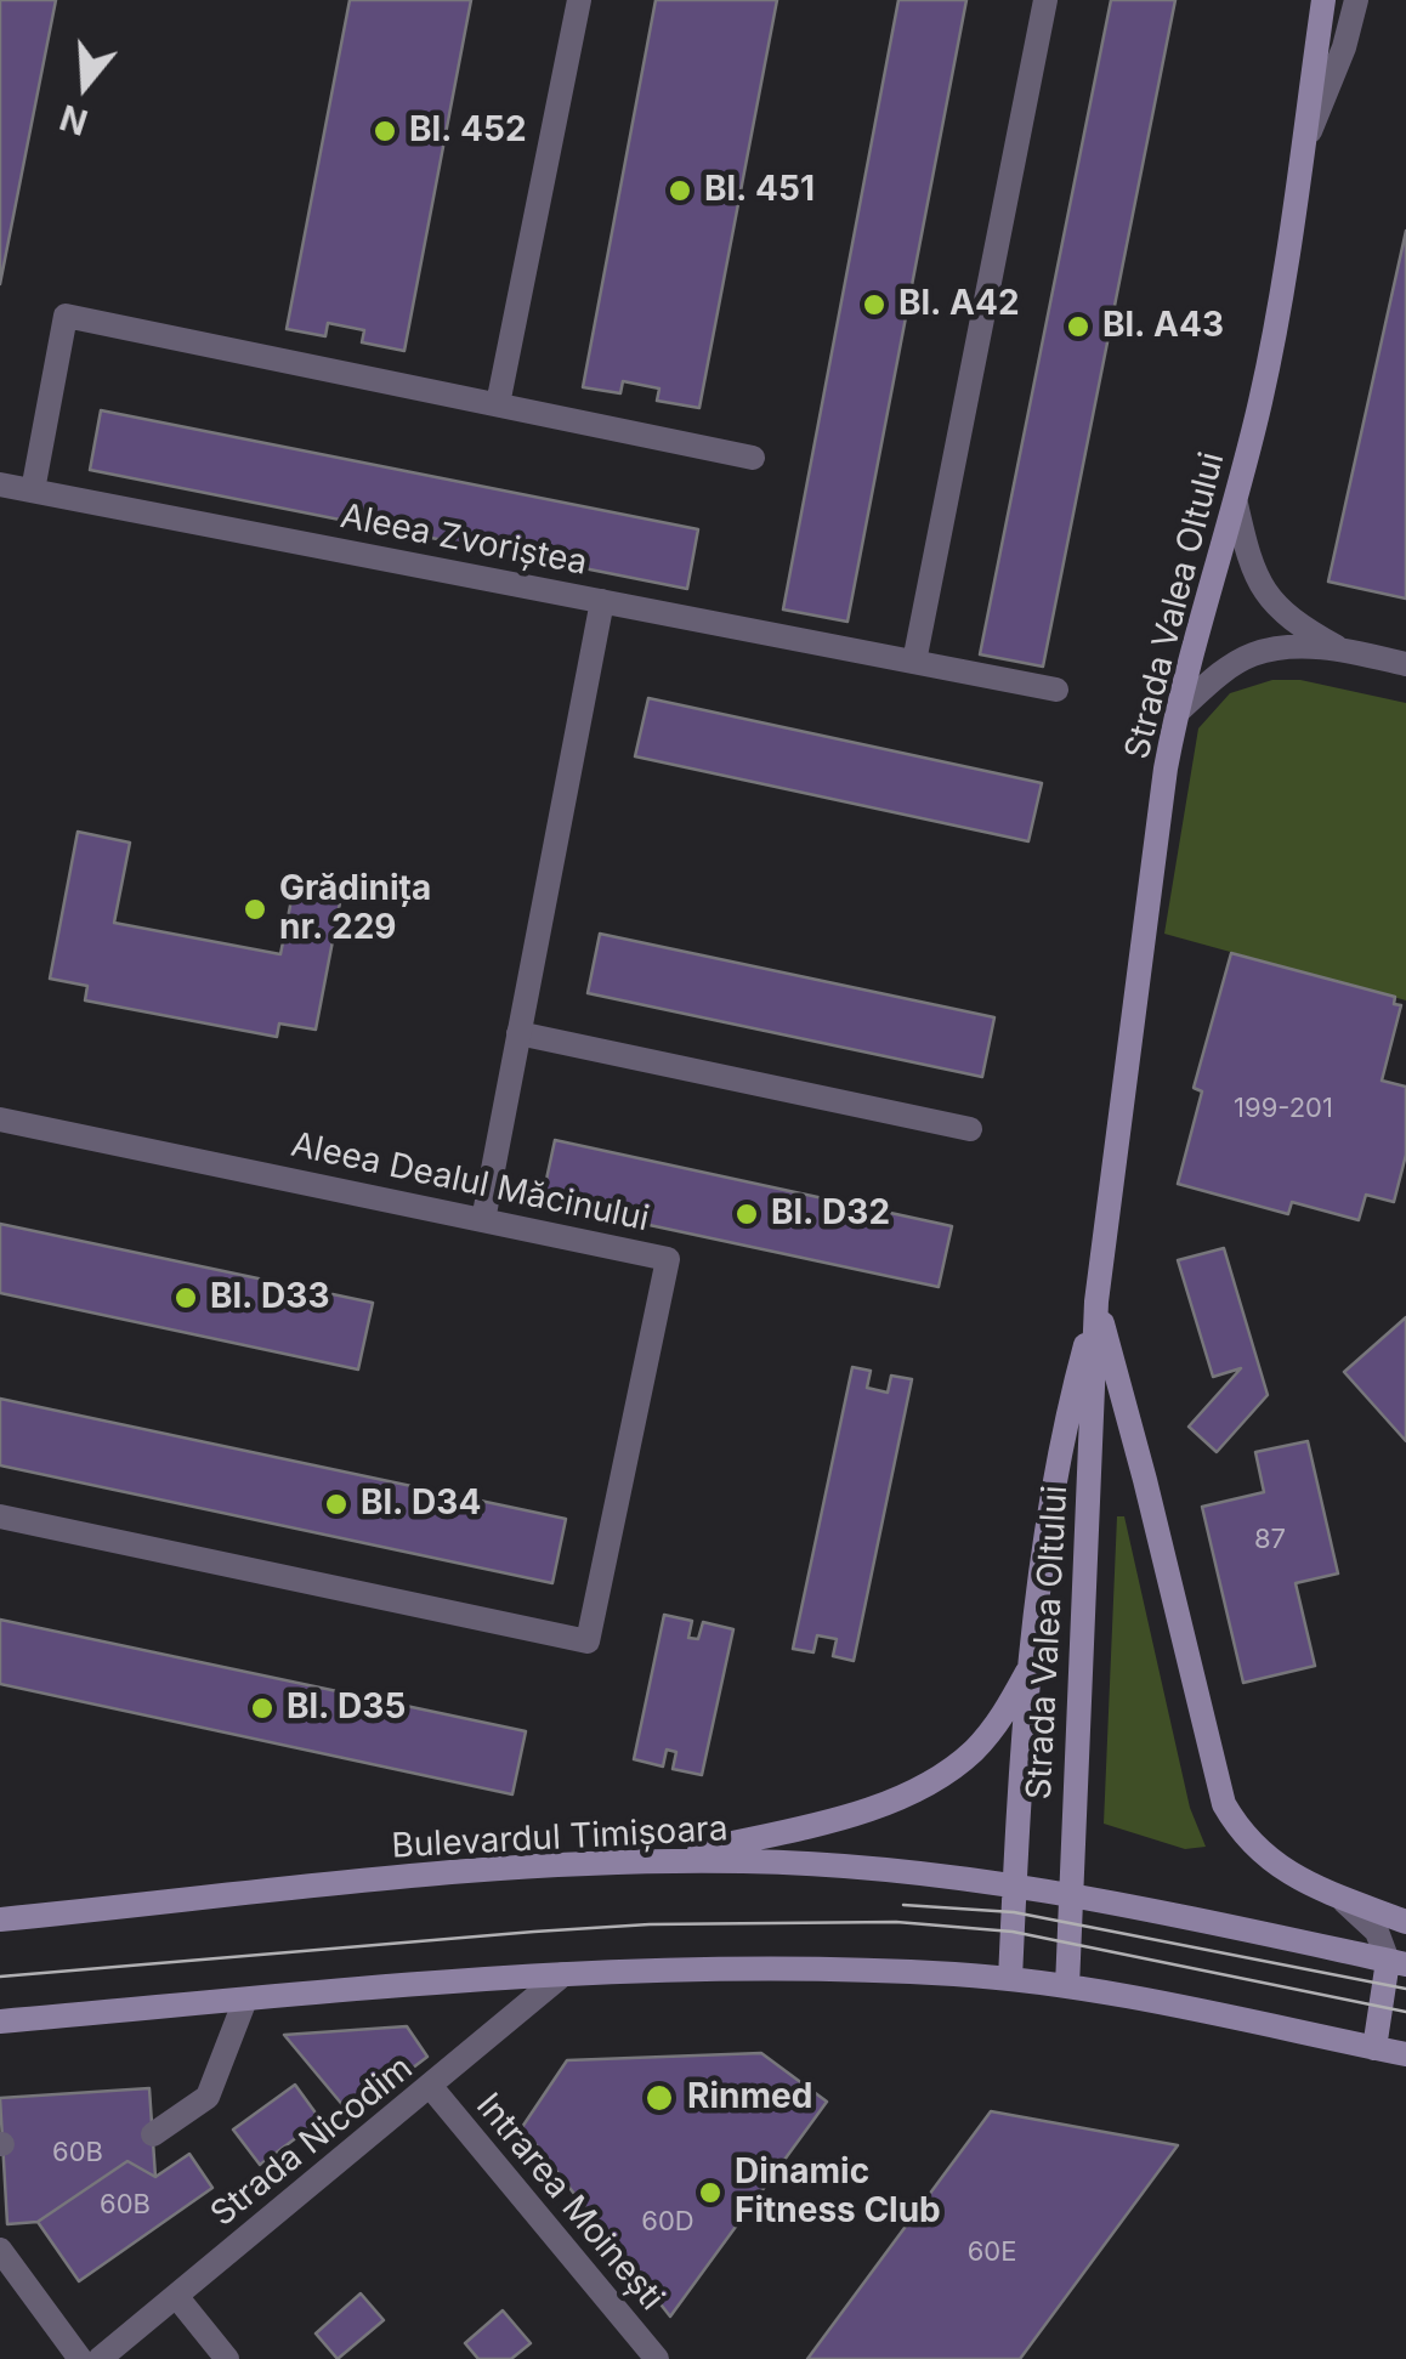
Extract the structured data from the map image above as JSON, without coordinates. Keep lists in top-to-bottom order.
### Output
{
  "streets": {
    "main road": ["Strada Valea Oltului", "Bulevardul Timișoara"],
    "street": [
      "Aleea Zvoriștea",
      "Aleea Dealul Măcinului",
      "Strada Nicodim",
      "Intrarea Moinești"
    ]
  },
  "crossings": [
    ["Strada Valea Oltului", "Bulevardul Timișoara"],
    ["Strada Nicodim", "Intrarea Moinești"]
  ],
  "places": [
    "Bl. 452",
    "Bl. 451",
    "Bl. A42",
    "Bl. A43",
    "Grădinița nr. 229",
    "Bl. D32",
    "Bl. D33",
    "Bl. D34",
    "Bl. D35",
    "Rinmed",
    "Dinamic Fitness Club"
  ],
  "house_numbers": [
    "199-201",
    "87",
    "60B",
    "60B",
    "60D",
    "60E"
  ],
  "north": "bottom"
}
